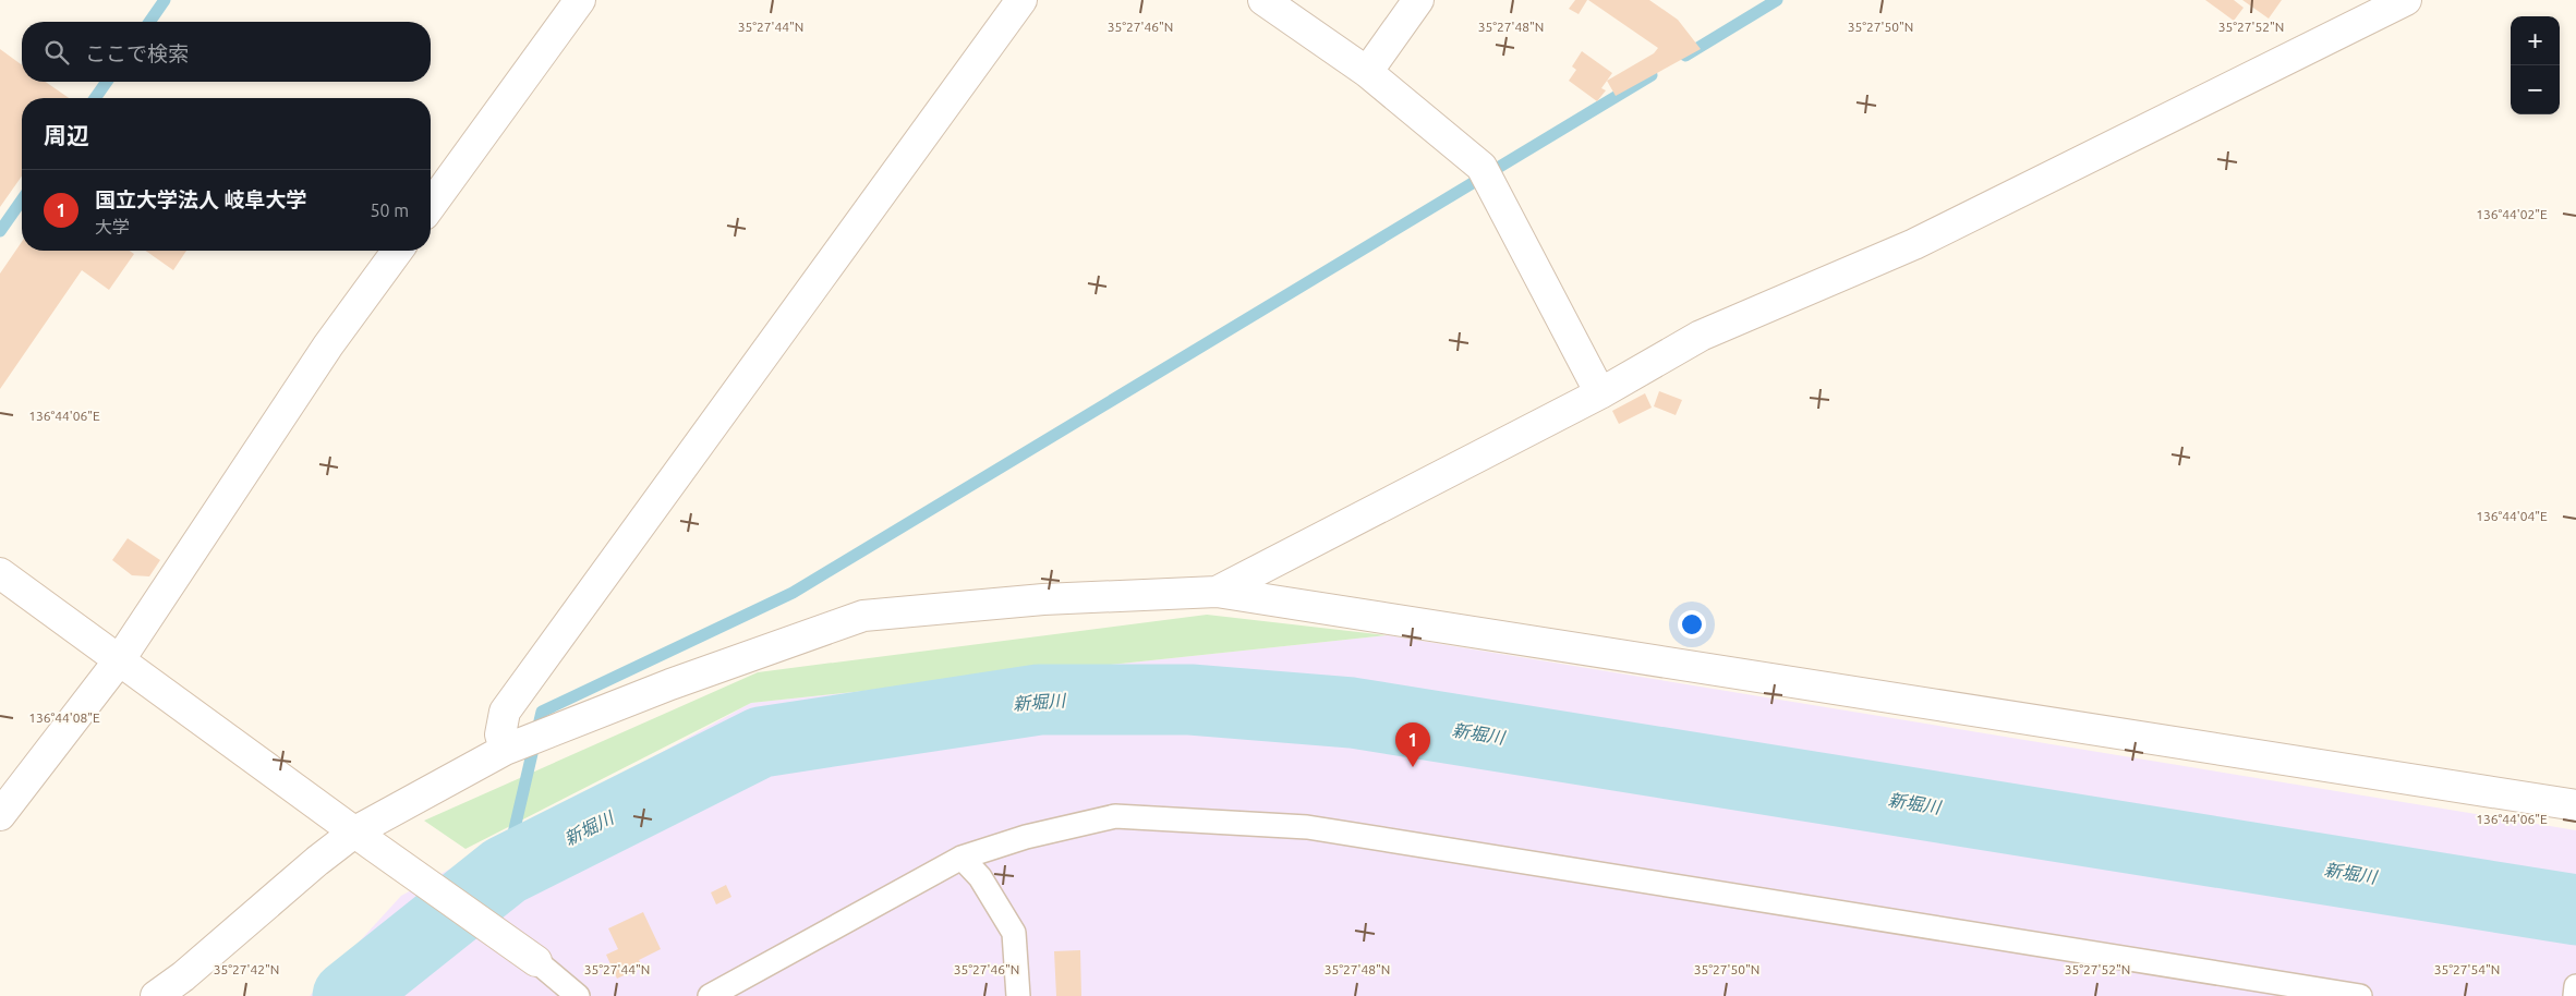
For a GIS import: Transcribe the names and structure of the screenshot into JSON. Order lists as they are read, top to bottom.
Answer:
{
  "water": ["新堀川"],
  "page": {
    "map_buttons": ["+", "−"],
    "search": "ここで検索",
    "heading": "周辺",
    "list": [
      {
        "mark": "1",
        "name": "国立大学法人 岐阜大学",
        "note": "大学",
        "value": "50 m"
      }
    ],
    "pins": "1"
  },
  "coordinates": [
    "35°27'44\"N",
    "35°27'46\"N",
    "35°27'48\"N",
    "35°27'50\"N",
    "35°27'52\"N",
    "136°44'02\"E",
    "136°44'06\"E",
    "136°44'04\"E",
    "136°44'08\"E",
    "35°27'42\"N",
    "35°27'54\"N"
  ]
}
